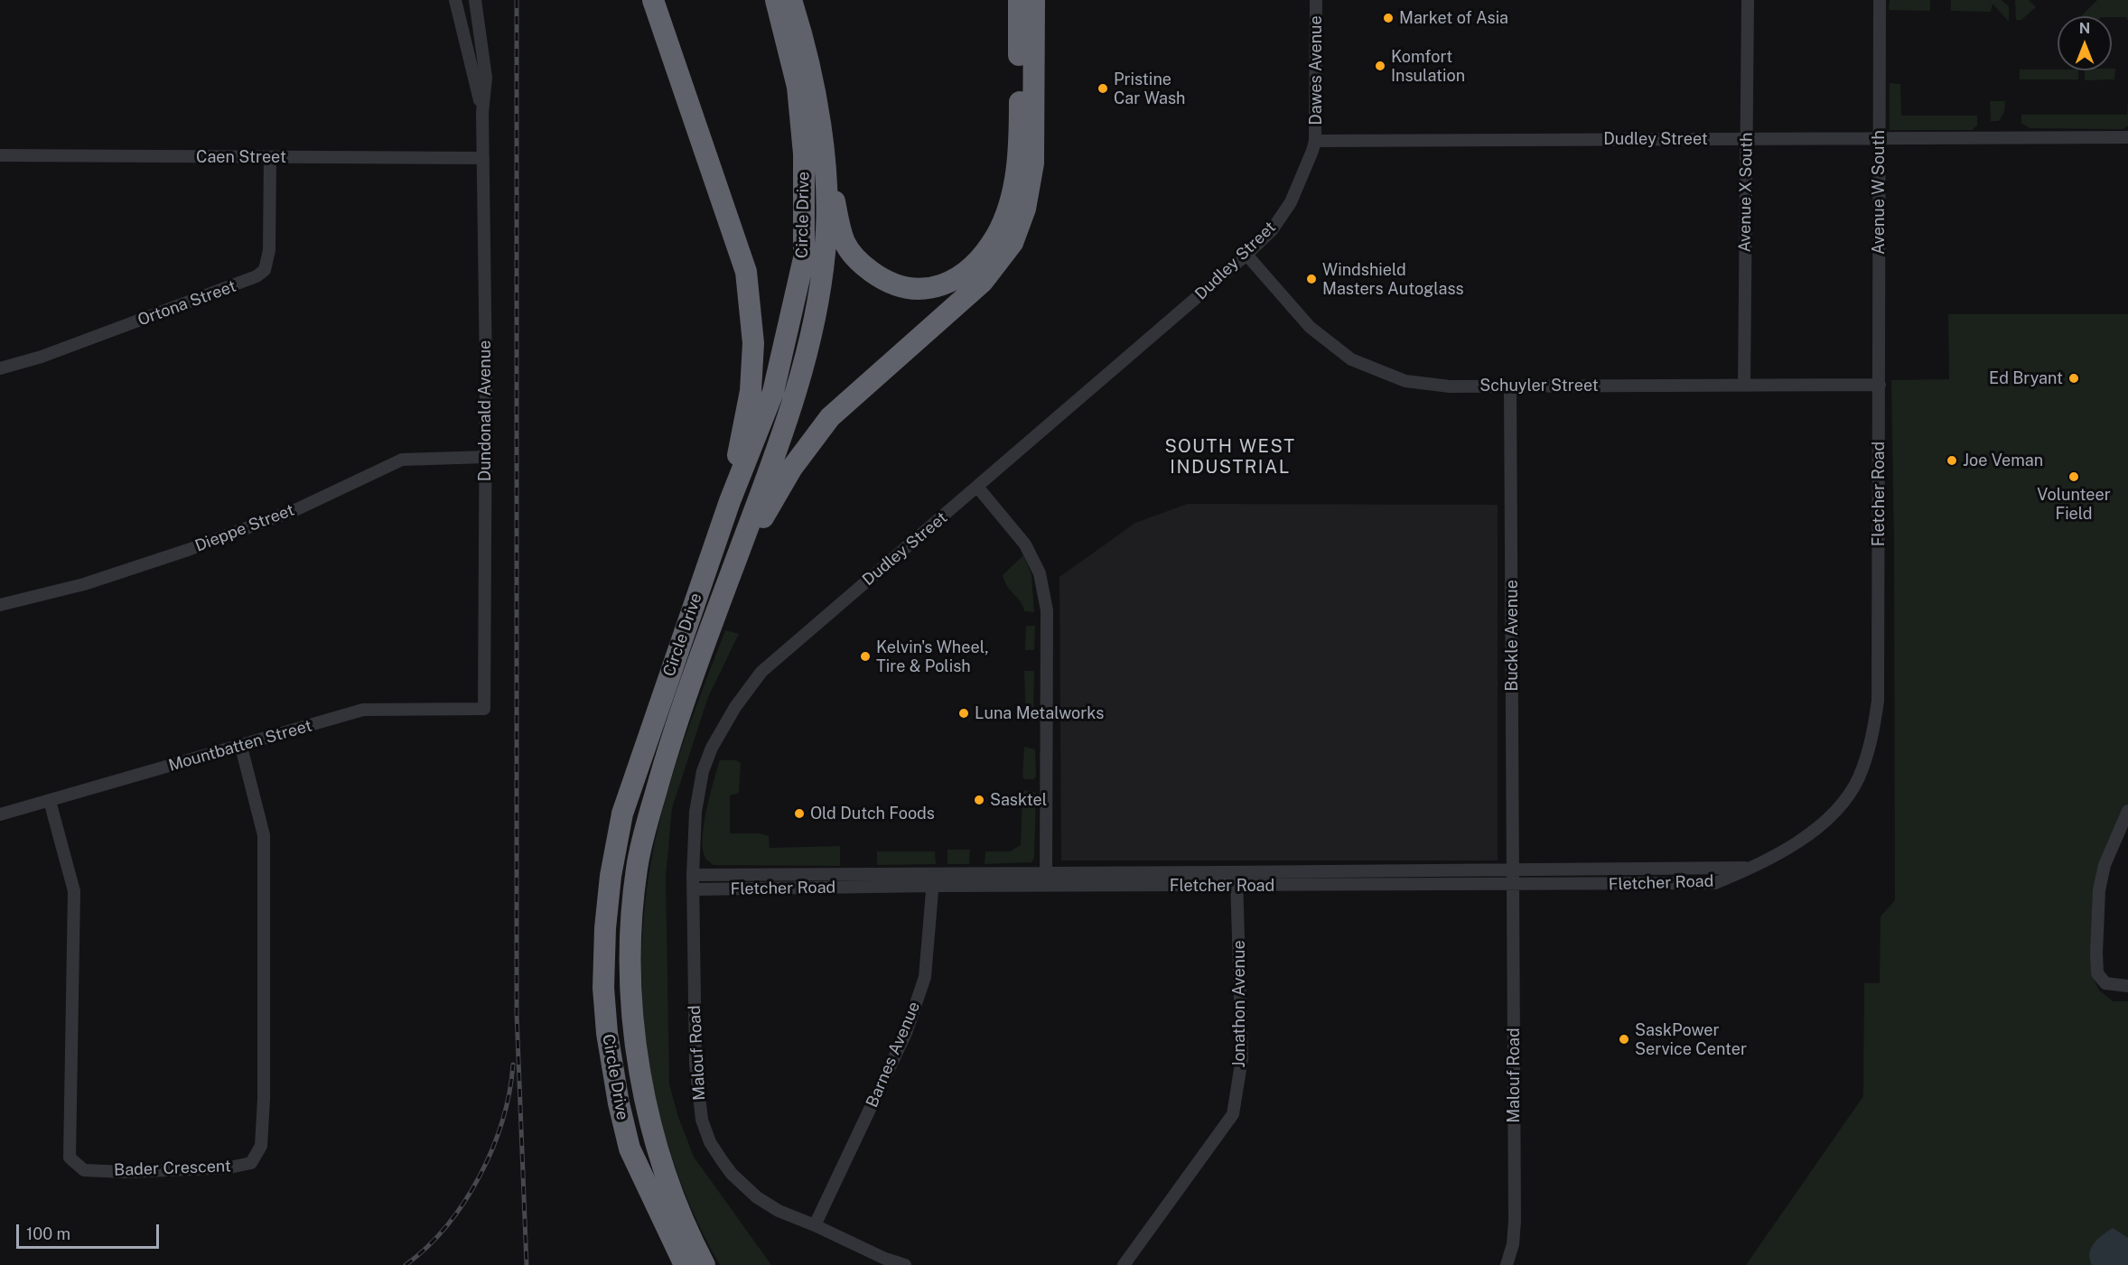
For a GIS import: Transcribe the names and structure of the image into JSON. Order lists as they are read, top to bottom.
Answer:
{
  "streets": {
    "highway": ["Circle Drive"],
    "street": [
      "Dawes Avenue",
      "Dudley Street",
      "Caen Street",
      "Avenue X South",
      "Avenue W South",
      "Ortona Street",
      "Schuyler Street",
      "Dundonald Avenue",
      "Fletcher Road",
      "Dieppe Street",
      "Buckle Avenue",
      "Mountbatten Street",
      "Jonathon Avenue",
      "Malouf Road",
      "Barnes Avenue",
      "Bader Crescent"
    ]
  },
  "crossings": [
    ["Dawes Avenue", "Dudley Street"],
    ["Dudley Street", "Avenue X South"],
    ["Dudley Street", "Avenue W South"],
    ["Dudley Street", "Schuyler Street"],
    ["Dudley Street", "Fletcher Road"],
    ["Dudley Street", "Malouf Road"],
    ["Caen Street", "Ortona Street"],
    ["Caen Street", "Dundonald Avenue"],
    ["Avenue X South", "Schuyler Street"],
    ["Avenue W South", "Schuyler Street"],
    ["Avenue W South", "Fletcher Road"],
    ["Schuyler Street", "Fletcher Road"],
    ["Schuyler Street", "Buckle Avenue"],
    ["Dundonald Avenue", "Dieppe Street"],
    ["Dundonald Avenue", "Mountbatten Street"],
    ["Fletcher Road", "Buckle Avenue"],
    ["Fletcher Road", "Jonathon Avenue"],
    ["Fletcher Road", "Malouf Road"],
    ["Fletcher Road", "Barnes Avenue"],
    ["Buckle Avenue", "Malouf Road"],
    ["Mountbatten Street", "Bader Crescent"],
    ["Malouf Road", "Barnes Avenue"]
  ],
  "districts": ["SOUTH WEST INDUSTRIAL"],
  "places": [
    "Market of Asia",
    "Komfort Insulation",
    "Pristine Car Wash",
    "Windshield Masters Autoglass",
    "Ed Bryant",
    "Joe Veman",
    "Volunteer Field",
    "Kelvin's Wheel, Tire & Polish",
    "Luna Metalworks",
    "Sasktel",
    "Old Dutch Foods",
    "SaskPower Service Center"
  ],
  "scale_bar": "100 m",
  "north": "top"
}
